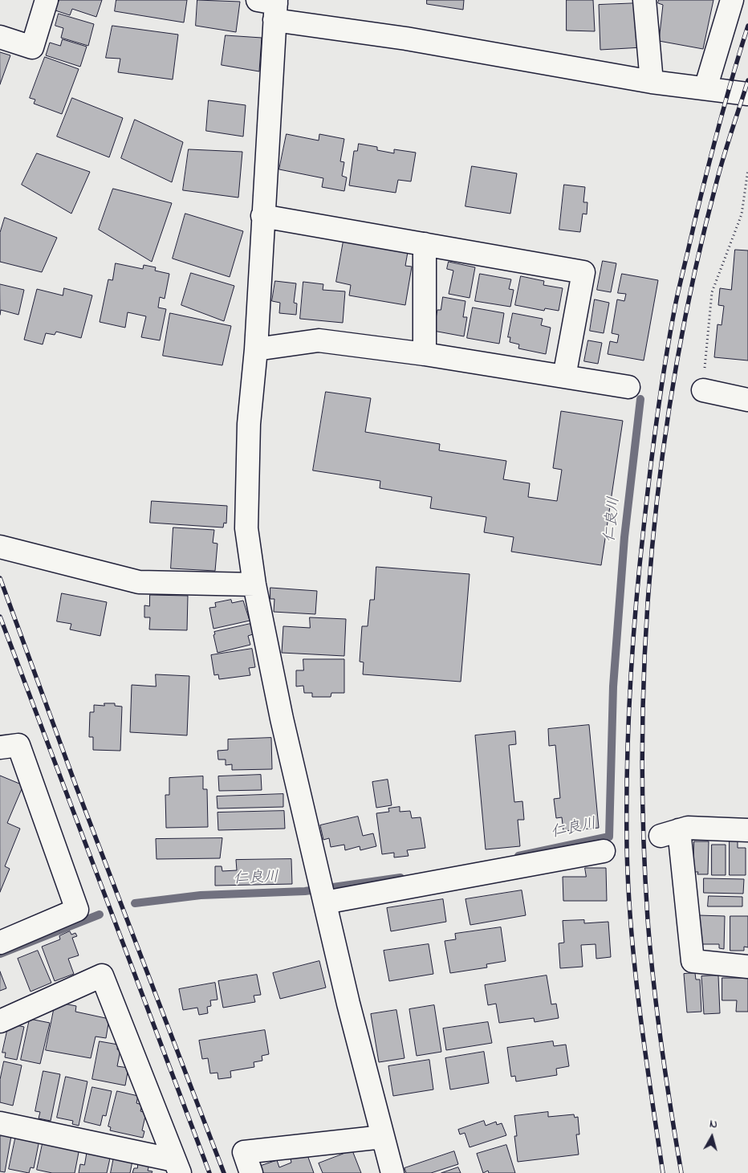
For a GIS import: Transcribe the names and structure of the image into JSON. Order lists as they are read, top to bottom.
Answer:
{
  "water": ["仁良川"],
  "north": "top"
}
